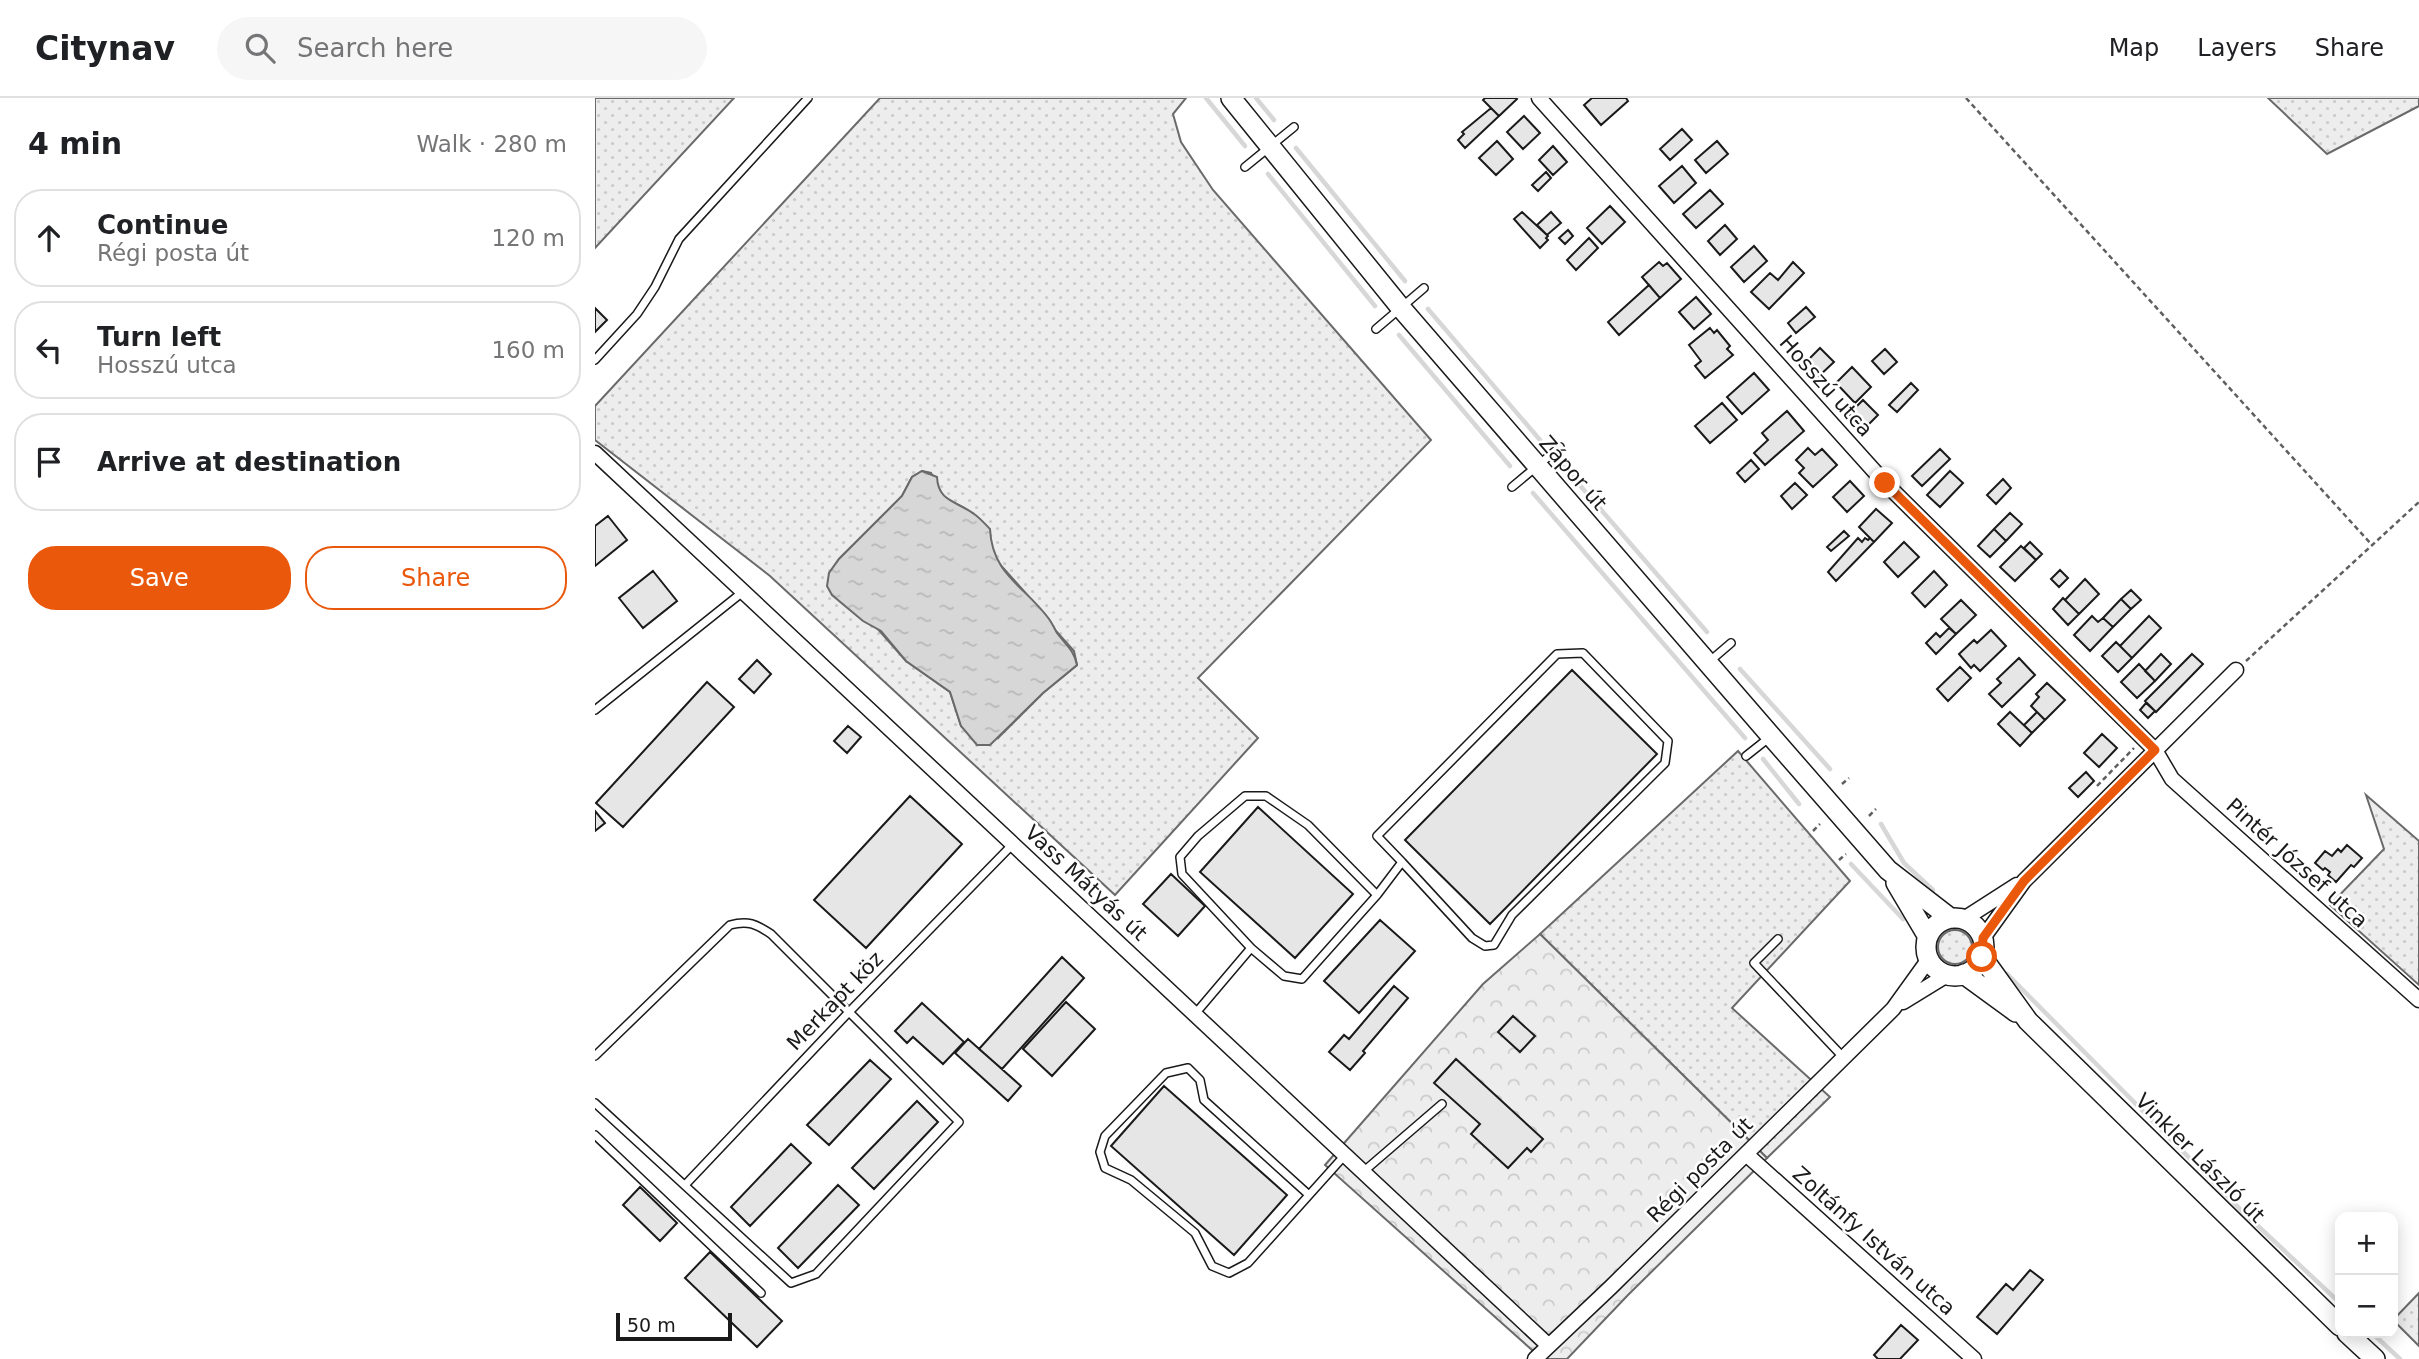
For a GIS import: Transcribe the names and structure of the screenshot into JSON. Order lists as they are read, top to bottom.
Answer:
{
  "streets": {
    "street": [
      "Hosszú utca",
      "Zápor út",
      "Pintér József utca",
      "Vass Mátyás út",
      "Vinkler László út",
      "Régi posta út",
      "Zoltánfy István utca"
    ],
    "lane": ["Merkapt köz"]
  },
  "crossings": [
    ["Hosszú utca", "Pintér József utca"],
    ["Zápor út", "Vinkler László út"],
    ["Zápor út", "Régi posta út"],
    ["Vass Mátyás út", "Merkapt köz"],
    ["Vass Mátyás út", "Régi posta út"],
    ["Vinkler László út", "Régi posta út"],
    ["Régi posta út", "Zoltánfy István utca"]
  ],
  "scale_bar": "50 m",
  "page": {
    "header": "Citynav",
    "search": "Search here",
    "nav": ["Map", "Layers", "Share"],
    "heading": ["4 min", "Walk · 280 m"],
    "list": [
      ["Continue", "Régi posta út", "120 m"],
      ["Turn left", "Hosszú utca", "160 m"],
      "Arrive at destination"
    ],
    "buttons": ["Save", "Share"],
    "map_buttons": ["+", "−"],
    "scale": "50 m"
  }
}
